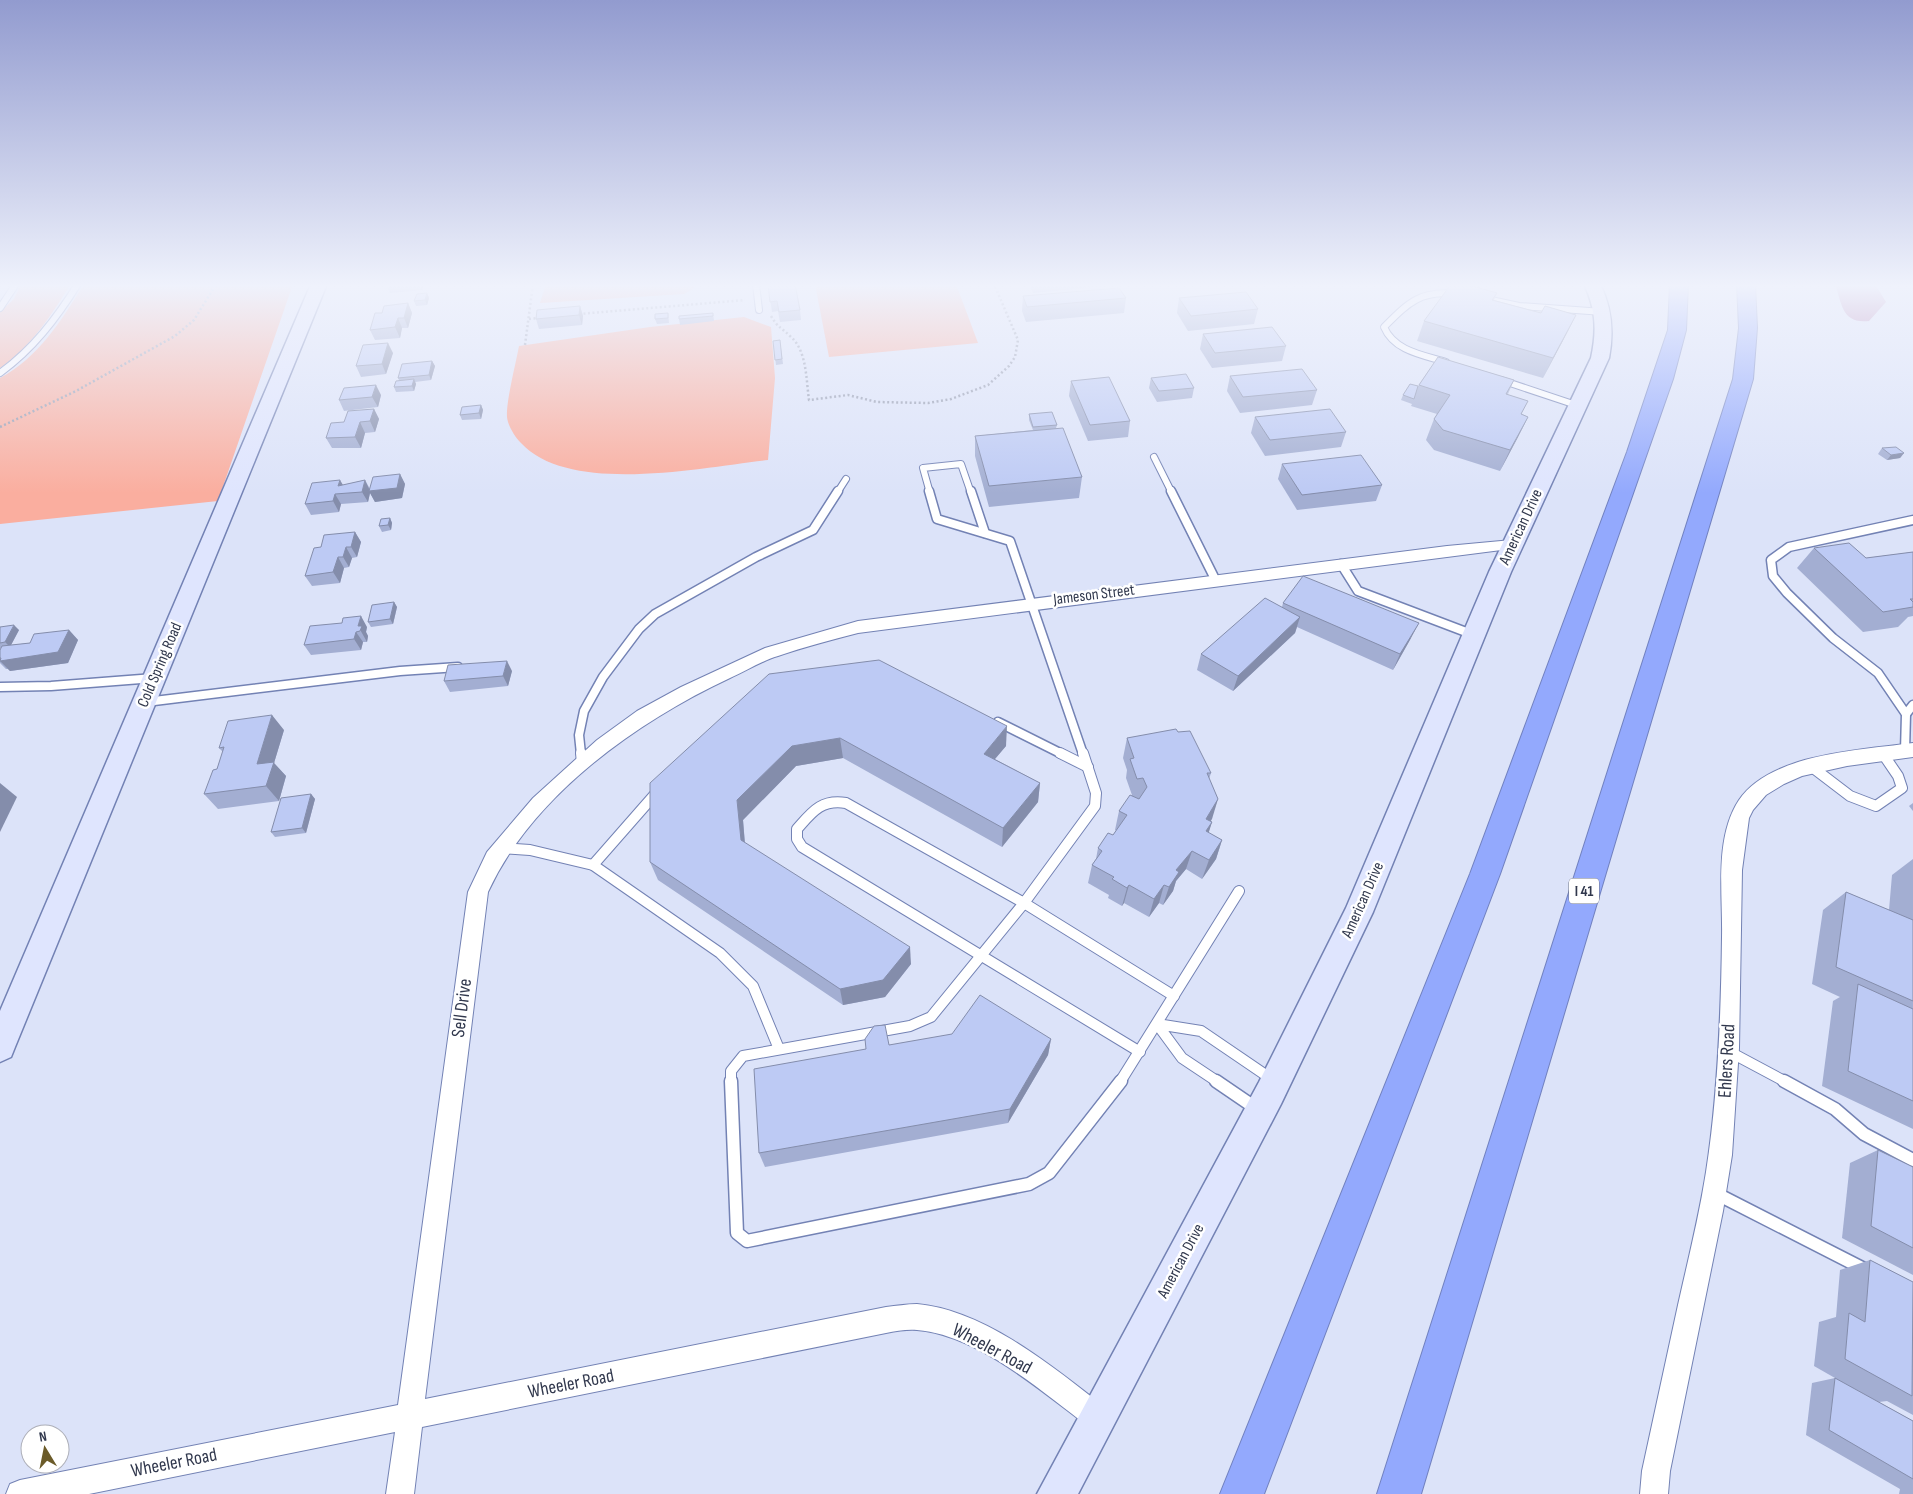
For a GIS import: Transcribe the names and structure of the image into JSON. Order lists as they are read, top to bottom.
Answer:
{
  "streets": {
    "highway": ["I 41"],
    "street": [
      "American Drive",
      "Jameson Street",
      "Cold Spring Road",
      "Sell Drive",
      "Ehlers Road",
      "Wheeler Road"
    ]
  },
  "crossings": [
    ["American Drive", "Jameson Street"],
    ["American Drive", "Wheeler Road"],
    ["Jameson Street", "Sell Drive"],
    ["Sell Drive", "Wheeler Road"]
  ],
  "north": "top"
}
